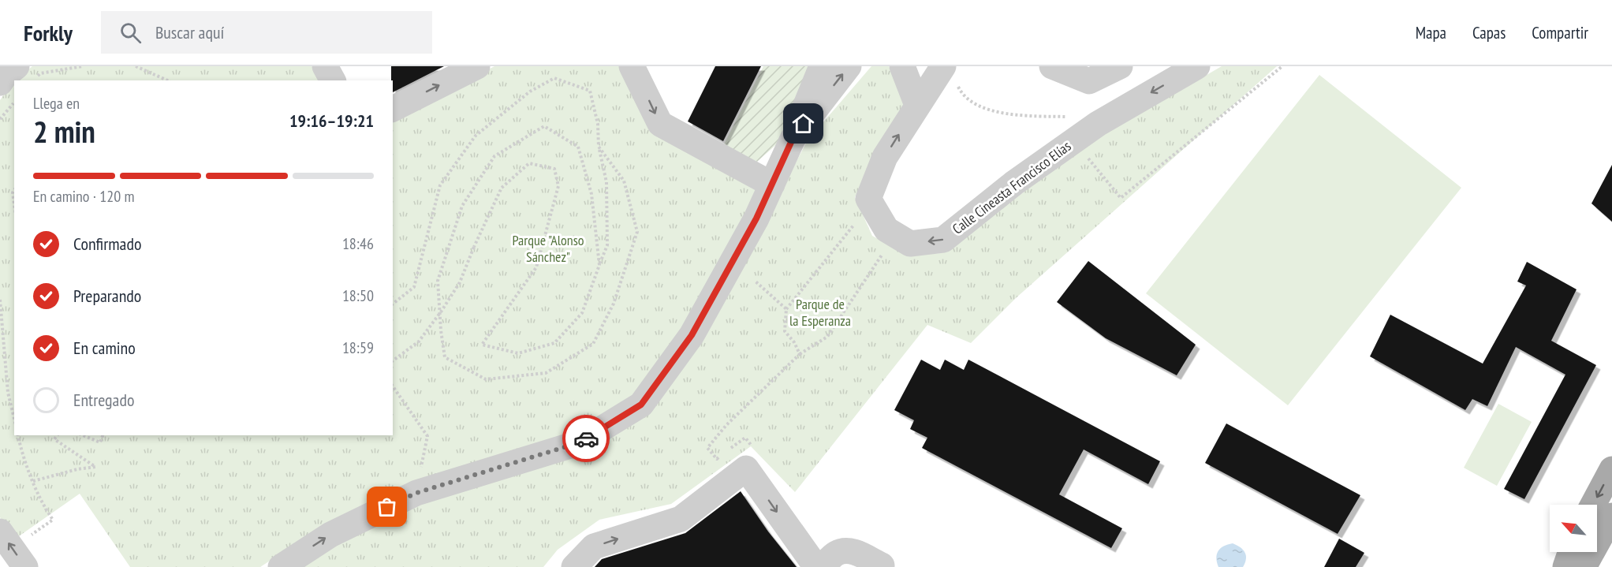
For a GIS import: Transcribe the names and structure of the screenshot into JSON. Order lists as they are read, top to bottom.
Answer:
{
  "streets": {
    "street": ["Calle Cineasta Francisco Elías"]
  },
  "parks": ["Parque \"Alonso Sánchez\"", "Parque de la Esperanza"],
  "north": "top left",
  "page": {
    "header": "Forkly",
    "search": "Buscar aquí",
    "nav": ["Mapa", "Capas", "Compartir"],
    "heading": ["2 min", "Llega en", "19:16–19:21"],
    "bar": "En camino · 120 m",
    "list": [
      ["Confirmado", "18:46"],
      ["Preparando", "18:50"],
      ["En camino", "18:59"],
      "Entregado"
    ]
  }
}
